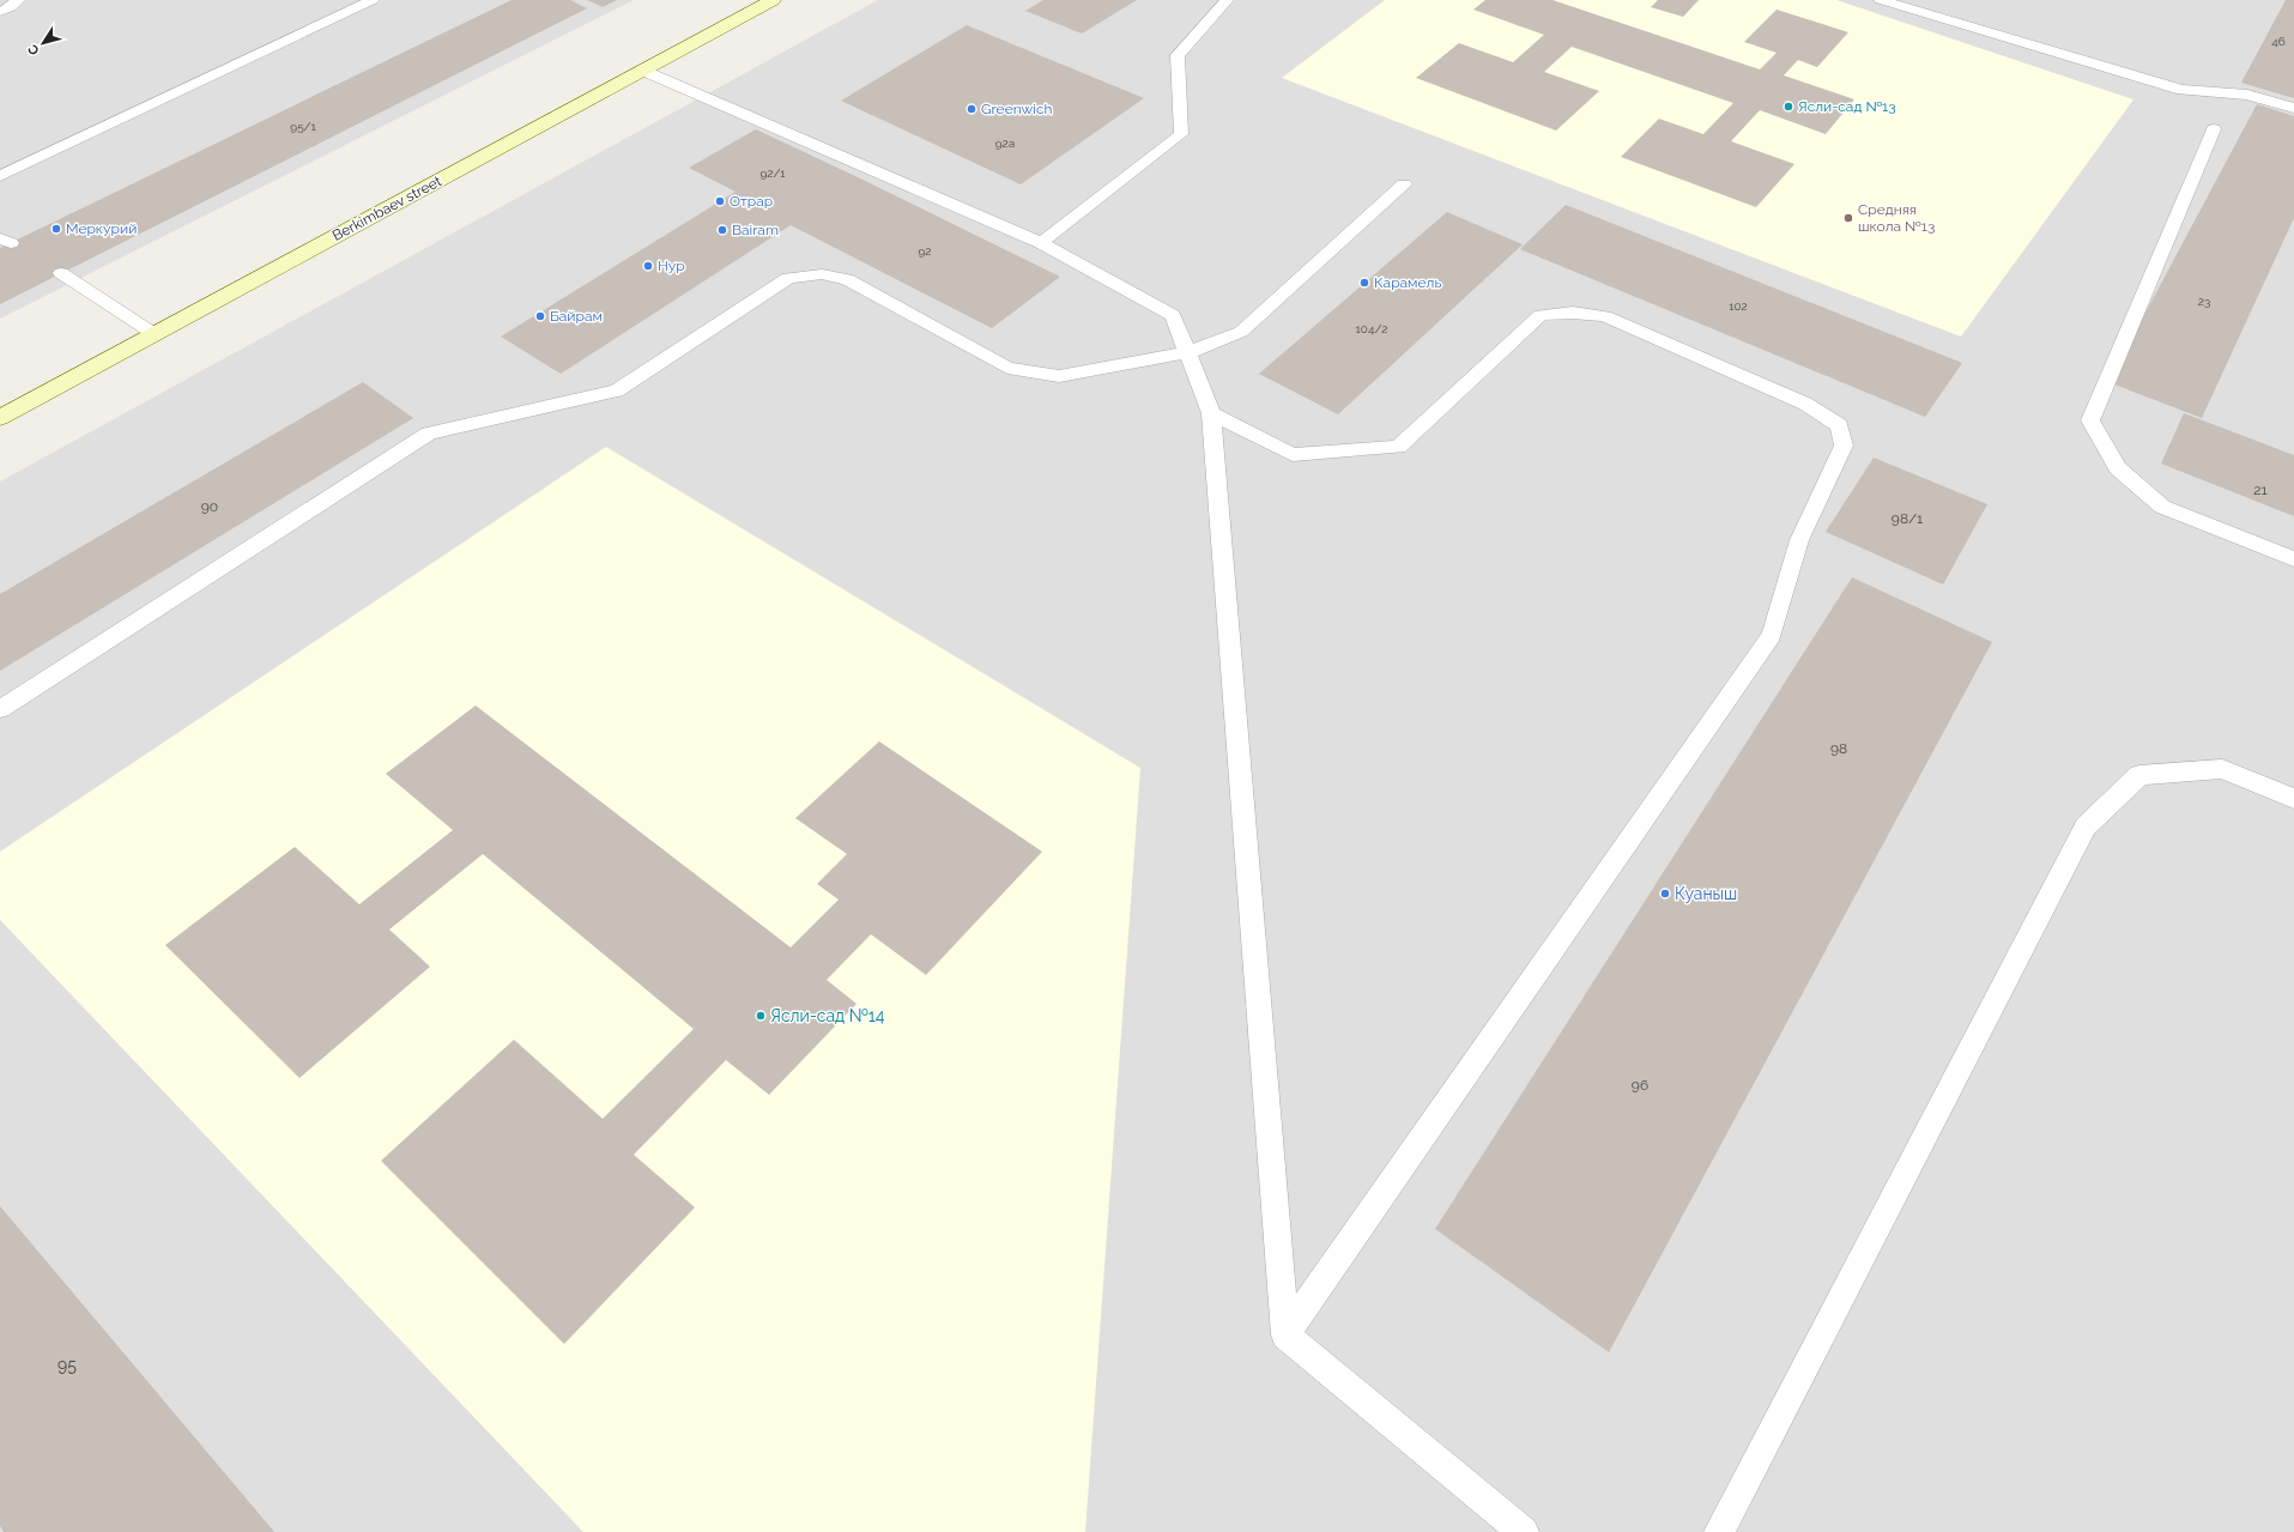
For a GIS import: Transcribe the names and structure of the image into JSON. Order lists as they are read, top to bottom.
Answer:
{
  "streets": {
    "street": ["Berkimbaev street"]
  },
  "places": [
    "Ясли-сад №13",
    "Greenwich",
    "Отрар",
    "Средняя школа №13",
    "Меркурий",
    "Bairam",
    "Нур",
    "Карамель",
    "Байрам",
    "Куаныш",
    "Ясли-сад №14"
  ],
  "house_numbers": [
    "46",
    "95/1",
    "92а",
    "92/1",
    "92",
    "23",
    "102",
    "104/2",
    "21",
    "90",
    "98/1",
    "98",
    "96",
    "95"
  ],
  "north": "bottom left"
}
